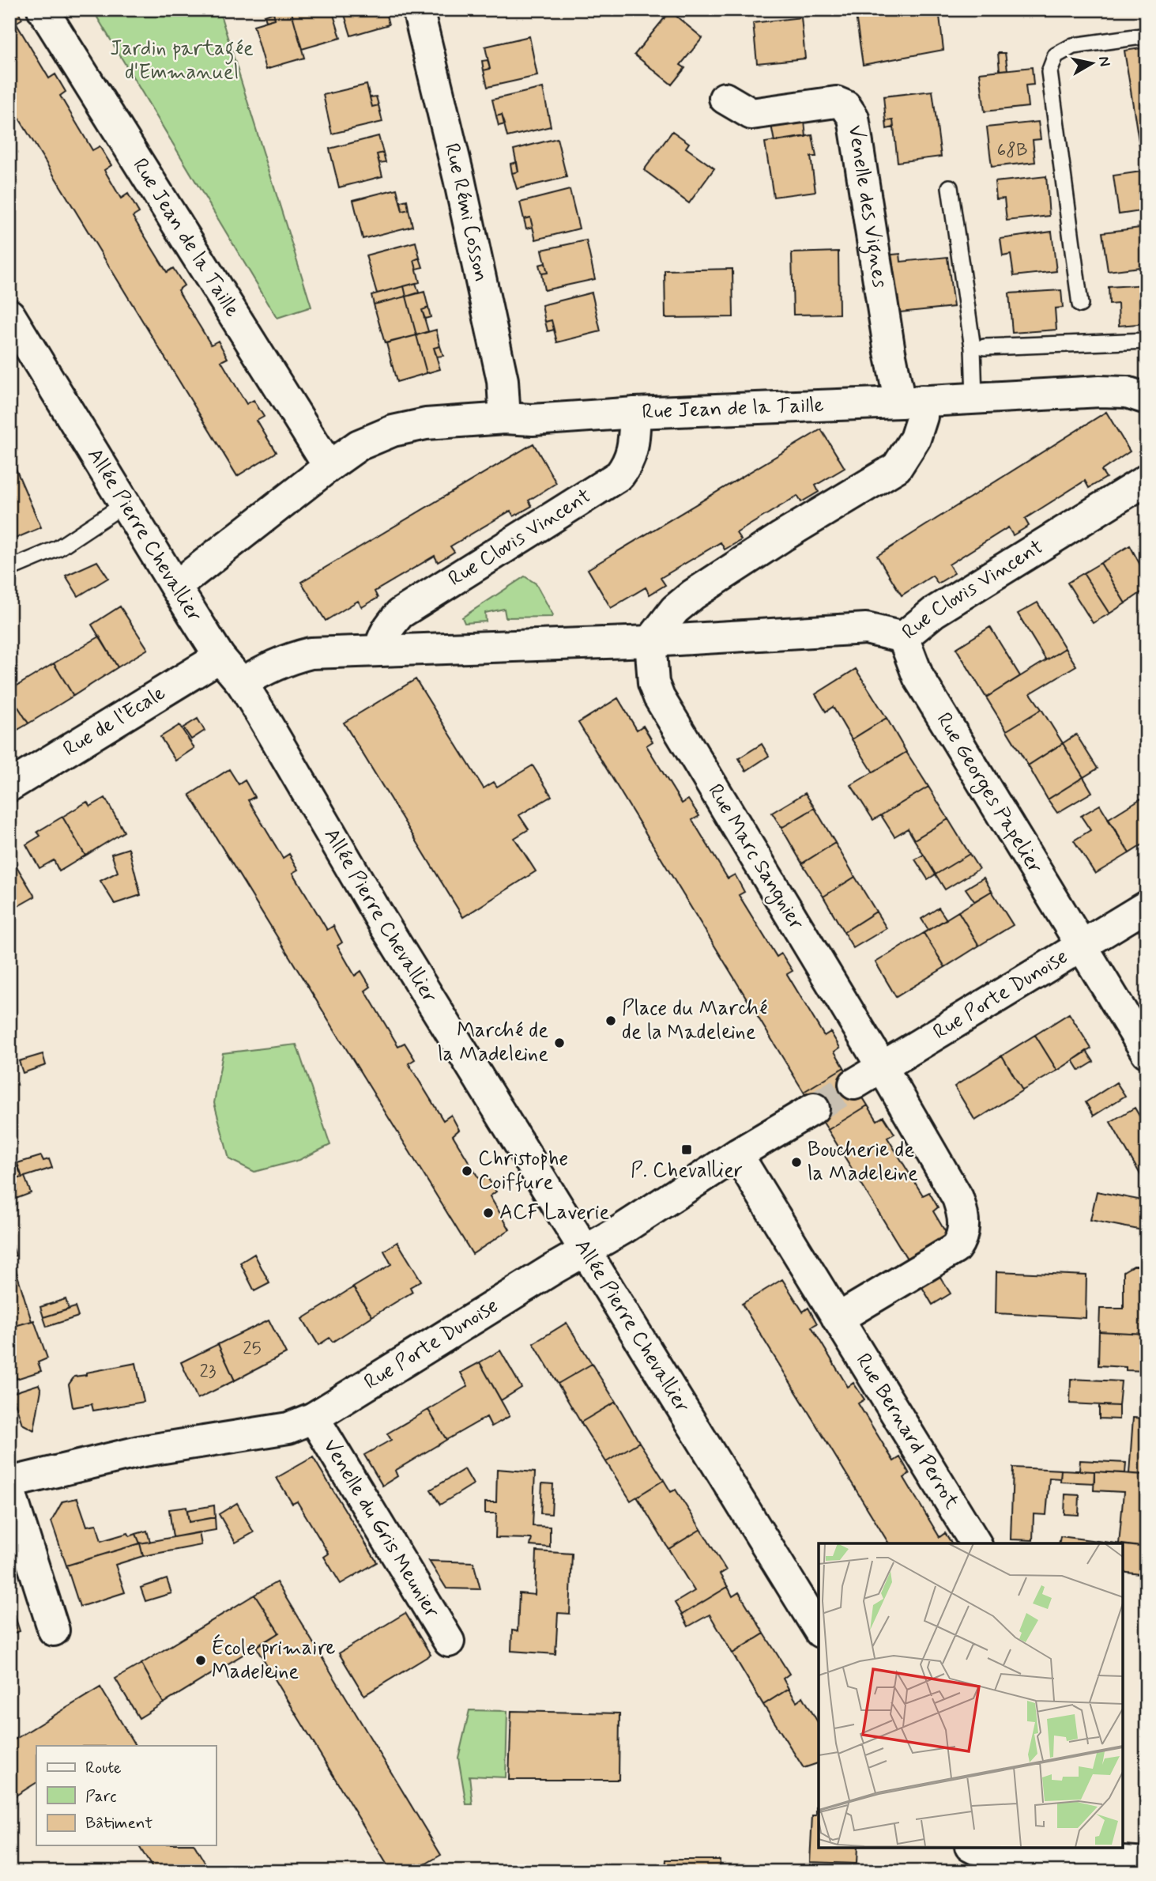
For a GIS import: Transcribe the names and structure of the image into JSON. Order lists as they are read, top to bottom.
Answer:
{
  "streets": {
    "street": [
      "Venelle des Vignes",
      "Rue Rémi Cosson",
      "Rue Jean de la Taille",
      "Allée Pierre Chevallier",
      "Rue Clovis Vincent",
      "Rue de l'Ecale",
      "Rue Georges Papelier",
      "Rue Marc Sangnier",
      "Rue Porte Dunoise",
      "Rue Bernard Perrot",
      "Venelle du Gris Meunier"
    ]
  },
  "crossings": [
    ["Venelle des Vignes", "Rue Jean de la Taille"],
    ["Rue Rémi Cosson", "Rue Jean de la Taille"],
    ["Rue Jean de la Taille", "Allée Pierre Chevallier"],
    ["Rue Jean de la Taille", "Rue Clovis Vincent"],
    ["Allée Pierre Chevallier", "Rue Clovis Vincent"],
    ["Allée Pierre Chevallier", "Rue de l'Ecale"],
    ["Allée Pierre Chevallier", "Rue Porte Dunoise"],
    ["Rue Clovis Vincent", "Rue Georges Papelier"],
    ["Rue Clovis Vincent", "Rue Marc Sangnier"],
    ["Rue Georges Papelier", "Rue Porte Dunoise"],
    ["Rue Marc Sangnier", "Rue Porte Dunoise"],
    ["Rue Porte Dunoise", "Rue Bernard Perrot"],
    ["Rue Porte Dunoise", "Venelle du Gris Meunier"]
  ],
  "parks": ["Jardin partagée d'Emmanuel"],
  "places": {
    "other": [
      "Place du Marché de la Madeleine",
      "Marché de la Madeleine",
      "Boucherie de la Madeleine",
      "Christophe Coiffure",
      "ACF Laverie",
      "École primaire Madeleine"
    ],
    "transit": ["P. Chevallier"]
  },
  "house_numbers": ["68B", "25", "23"],
  "legend": ["Route", "Parc", "Bâtiment"],
  "north": "right"
}
